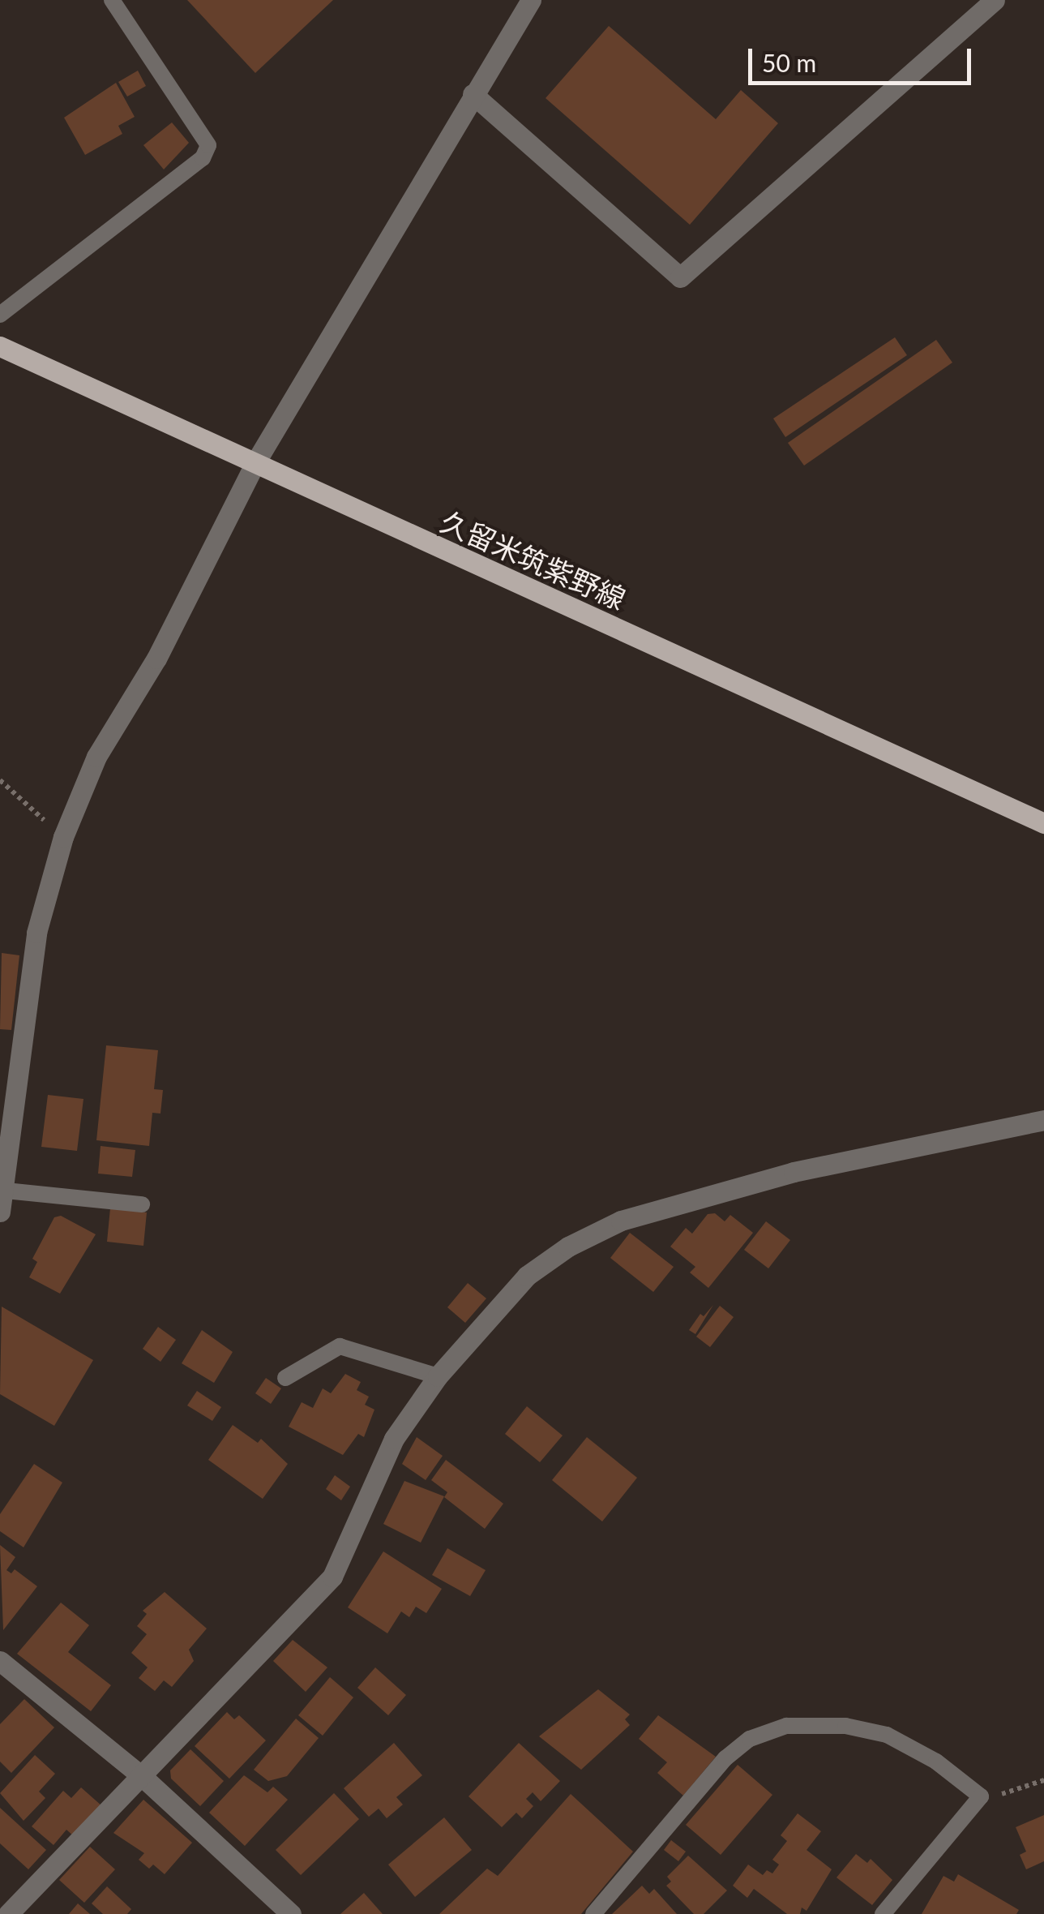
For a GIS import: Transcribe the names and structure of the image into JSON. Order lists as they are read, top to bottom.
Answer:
{
  "streets": {
    "main road": ["久留米筑紫野線"]
  },
  "scale_bar": "50 m"
}
